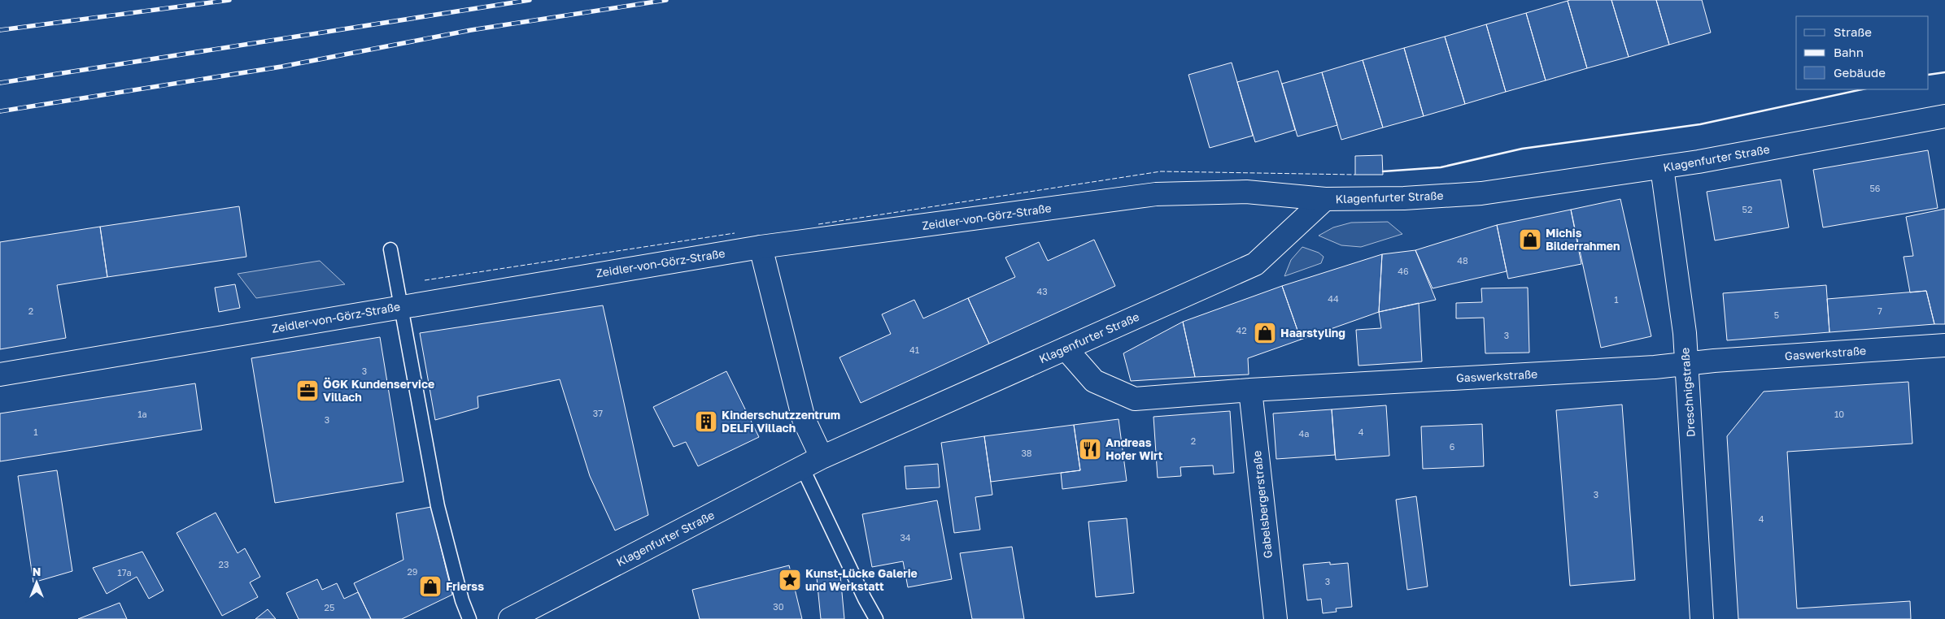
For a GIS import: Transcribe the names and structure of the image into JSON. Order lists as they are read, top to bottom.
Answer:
{
  "streets": {
    "street": [
      "Klagenfurter Straße",
      "Zeidler-von-Görz-Straße",
      "Gaswerkstraße",
      "Dreschnigstraße",
      "Gabelsbergerstraße"
    ]
  },
  "crossings": [
    ["Klagenfurter Straße", "Zeidler-von-Görz-Straße"],
    ["Klagenfurter Straße", "Gaswerkstraße"],
    ["Klagenfurter Straße", "Dreschnigstraße"],
    ["Gaswerkstraße", "Dreschnigstraße"],
    ["Gaswerkstraße", "Gabelsbergerstraße"]
  ],
  "places": {
    "shop": ["Michis Bilderrahmen", "Haarstyling", "Frierss"],
    "office": ["ÖGK Kundenservice Villach"],
    "building": ["Kinderschutzzentrum DELFI Villach"],
    "restaurant": ["Andreas Hofer Wirt"],
    "place": ["Kunst-Lücke Galerie und Werkstatt"]
  },
  "house_numbers": [
    "56",
    "52",
    "48",
    "46",
    "43",
    "44",
    "1",
    "2",
    "7",
    "5",
    "42",
    "3",
    "41",
    "3",
    "37",
    "1a",
    "10",
    "3",
    "1",
    "4",
    "4a",
    "2",
    "6",
    "38",
    "3",
    "4",
    "34",
    "23",
    "29",
    "17a",
    "3",
    "30",
    "25"
  ],
  "legend": ["Straße", "Bahn", "Gebäude"],
  "north": "top"
}
